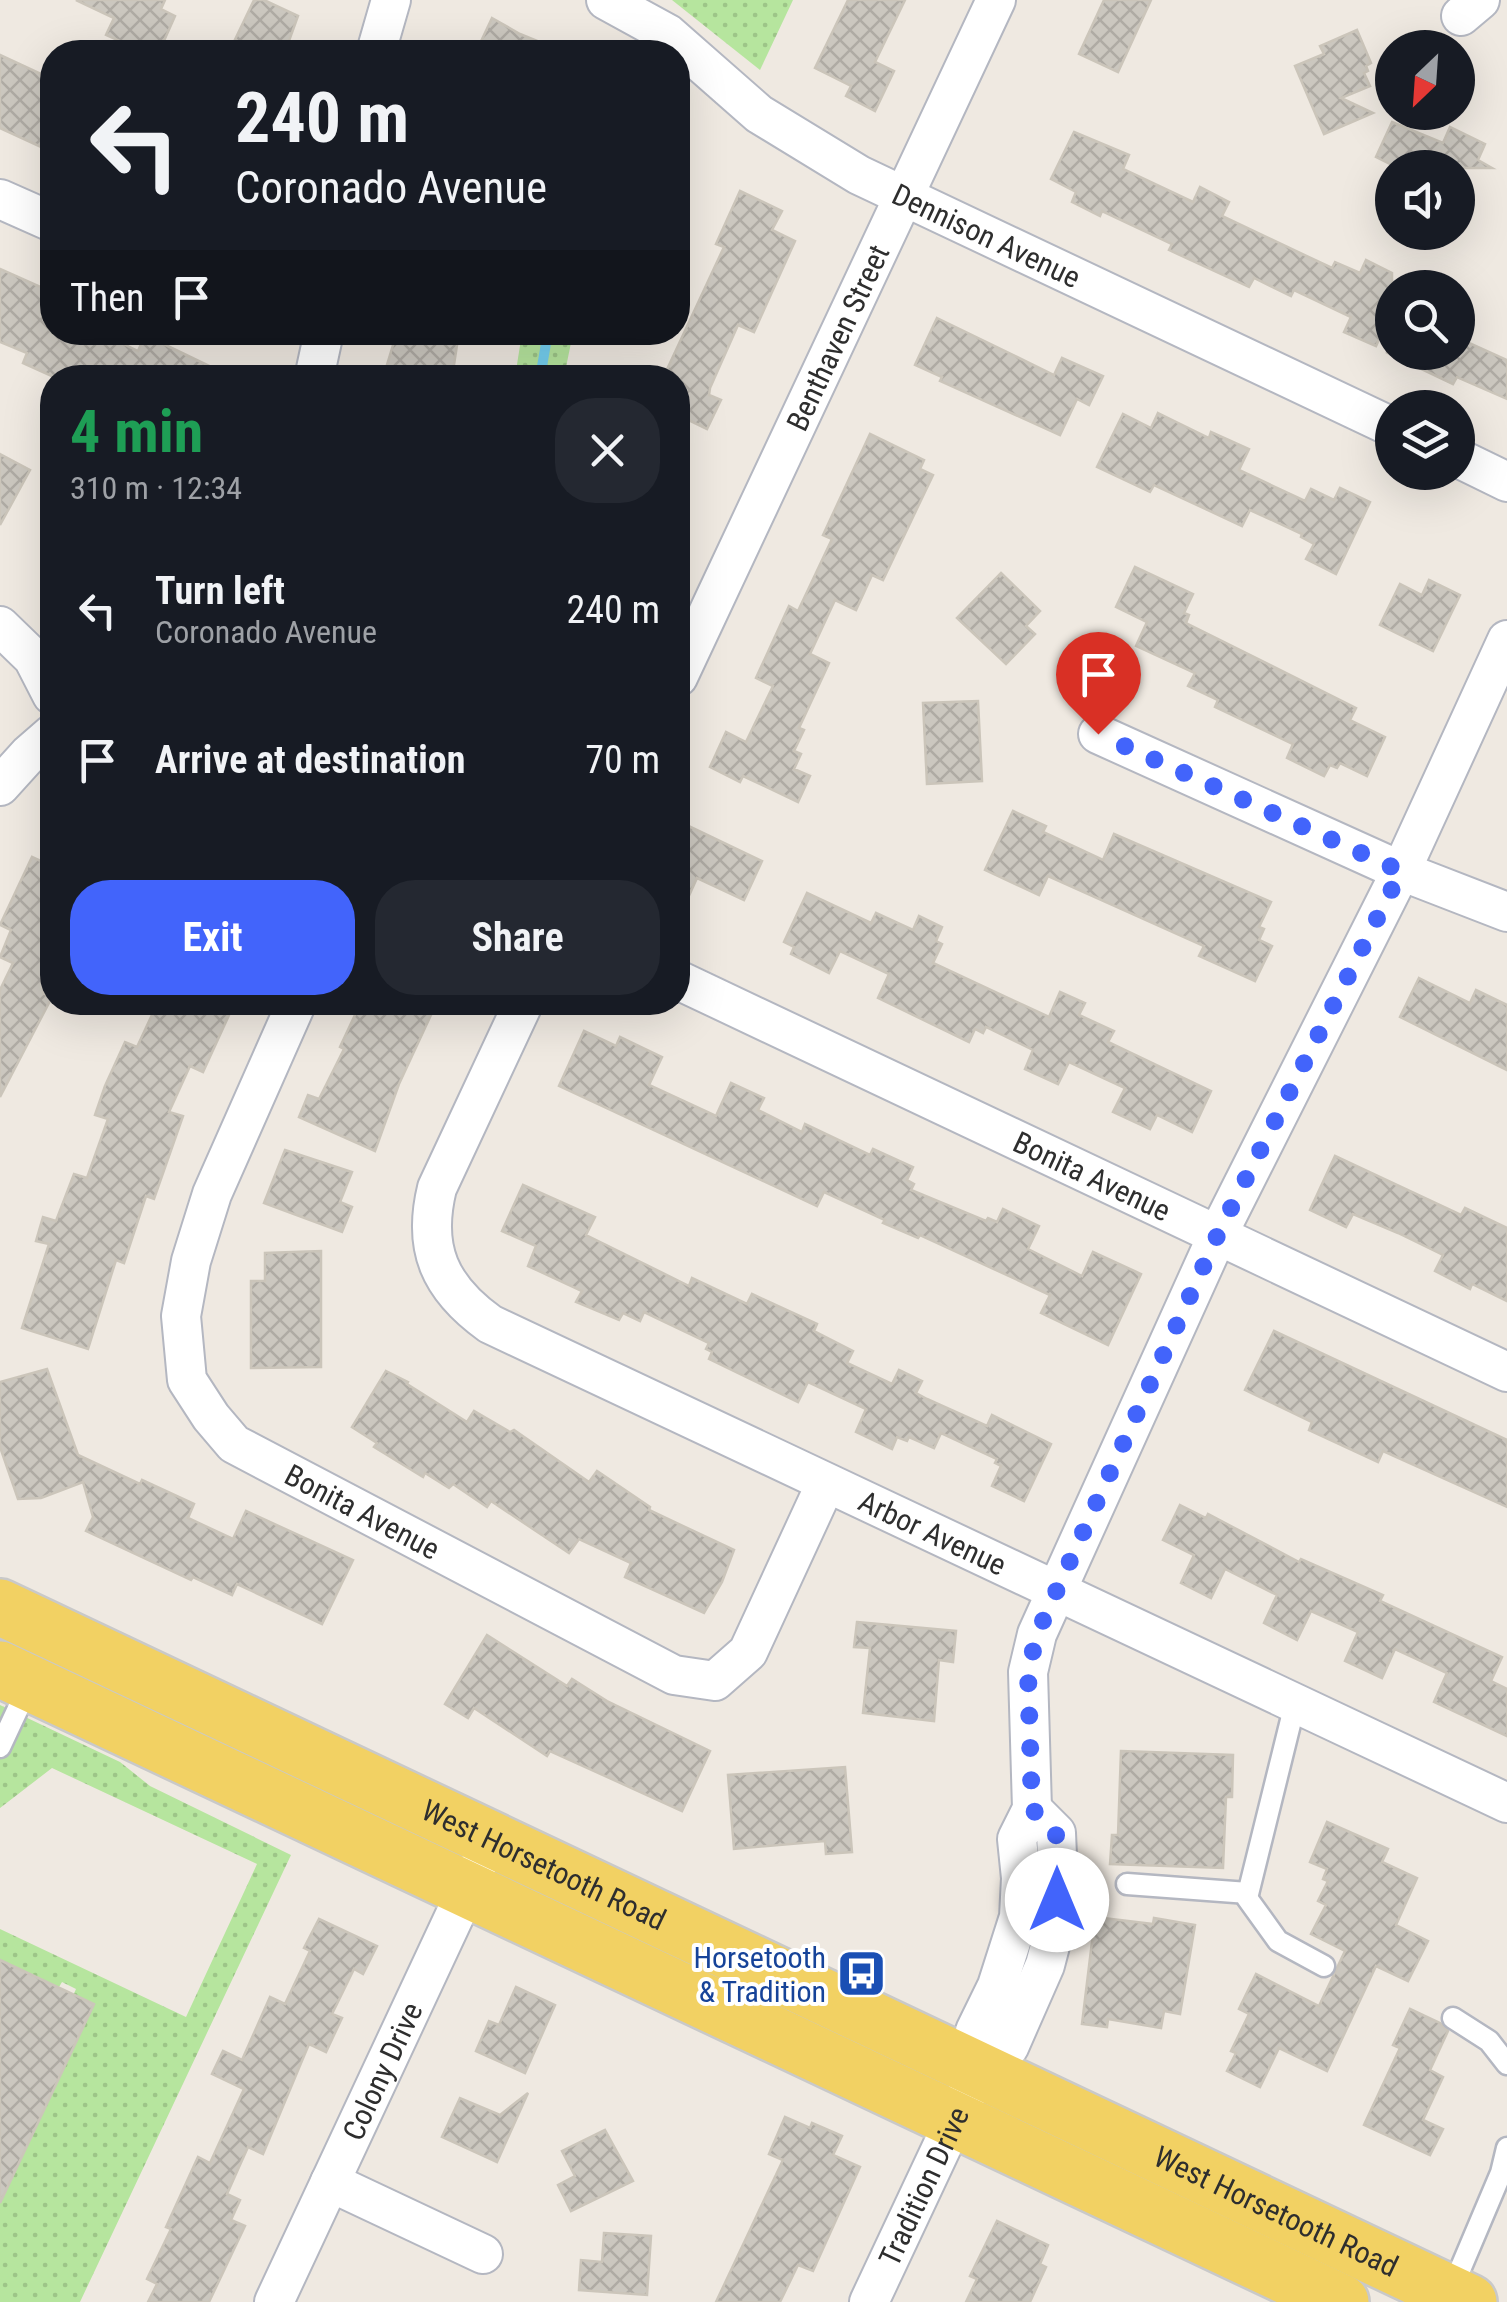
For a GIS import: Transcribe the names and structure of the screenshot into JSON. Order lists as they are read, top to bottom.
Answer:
{
  "streets": {
    "main road": ["West Horsetooth Road"],
    "street": [
      "Dennison Avenue",
      "Benthaven Street",
      "Bonita Avenue",
      "Arbor Avenue",
      "Colony Drive",
      "Tradition Drive"
    ]
  },
  "crossings": [
    ["Dennison Avenue", "Benthaven Street"],
    ["Bonita Avenue", "Arbor Avenue"],
    ["Bonita Avenue", "Tradition Drive"],
    ["Arbor Avenue", "Tradition Drive"],
    ["West Horsetooth Road", "Colony Drive"],
    ["West Horsetooth Road", "Tradition Drive"]
  ],
  "places": {
    "bus stop": ["Horsetooth & Tradition"]
  },
  "north": "bottom left",
  "page": {
    "turn": ["240 m", "Coronado Avenue"],
    "then": "Then",
    "heading": ["4 min", "310 m · 12:34"],
    "list": [
      {
        "name": "Turn left",
        "note": "Coronado Avenue",
        "value": "240 m"
      },
      {
        "name": "Arrive at destination",
        "value": "70 m"
      }
    ],
    "buttons": ["Exit", "Share"]
  }
}
